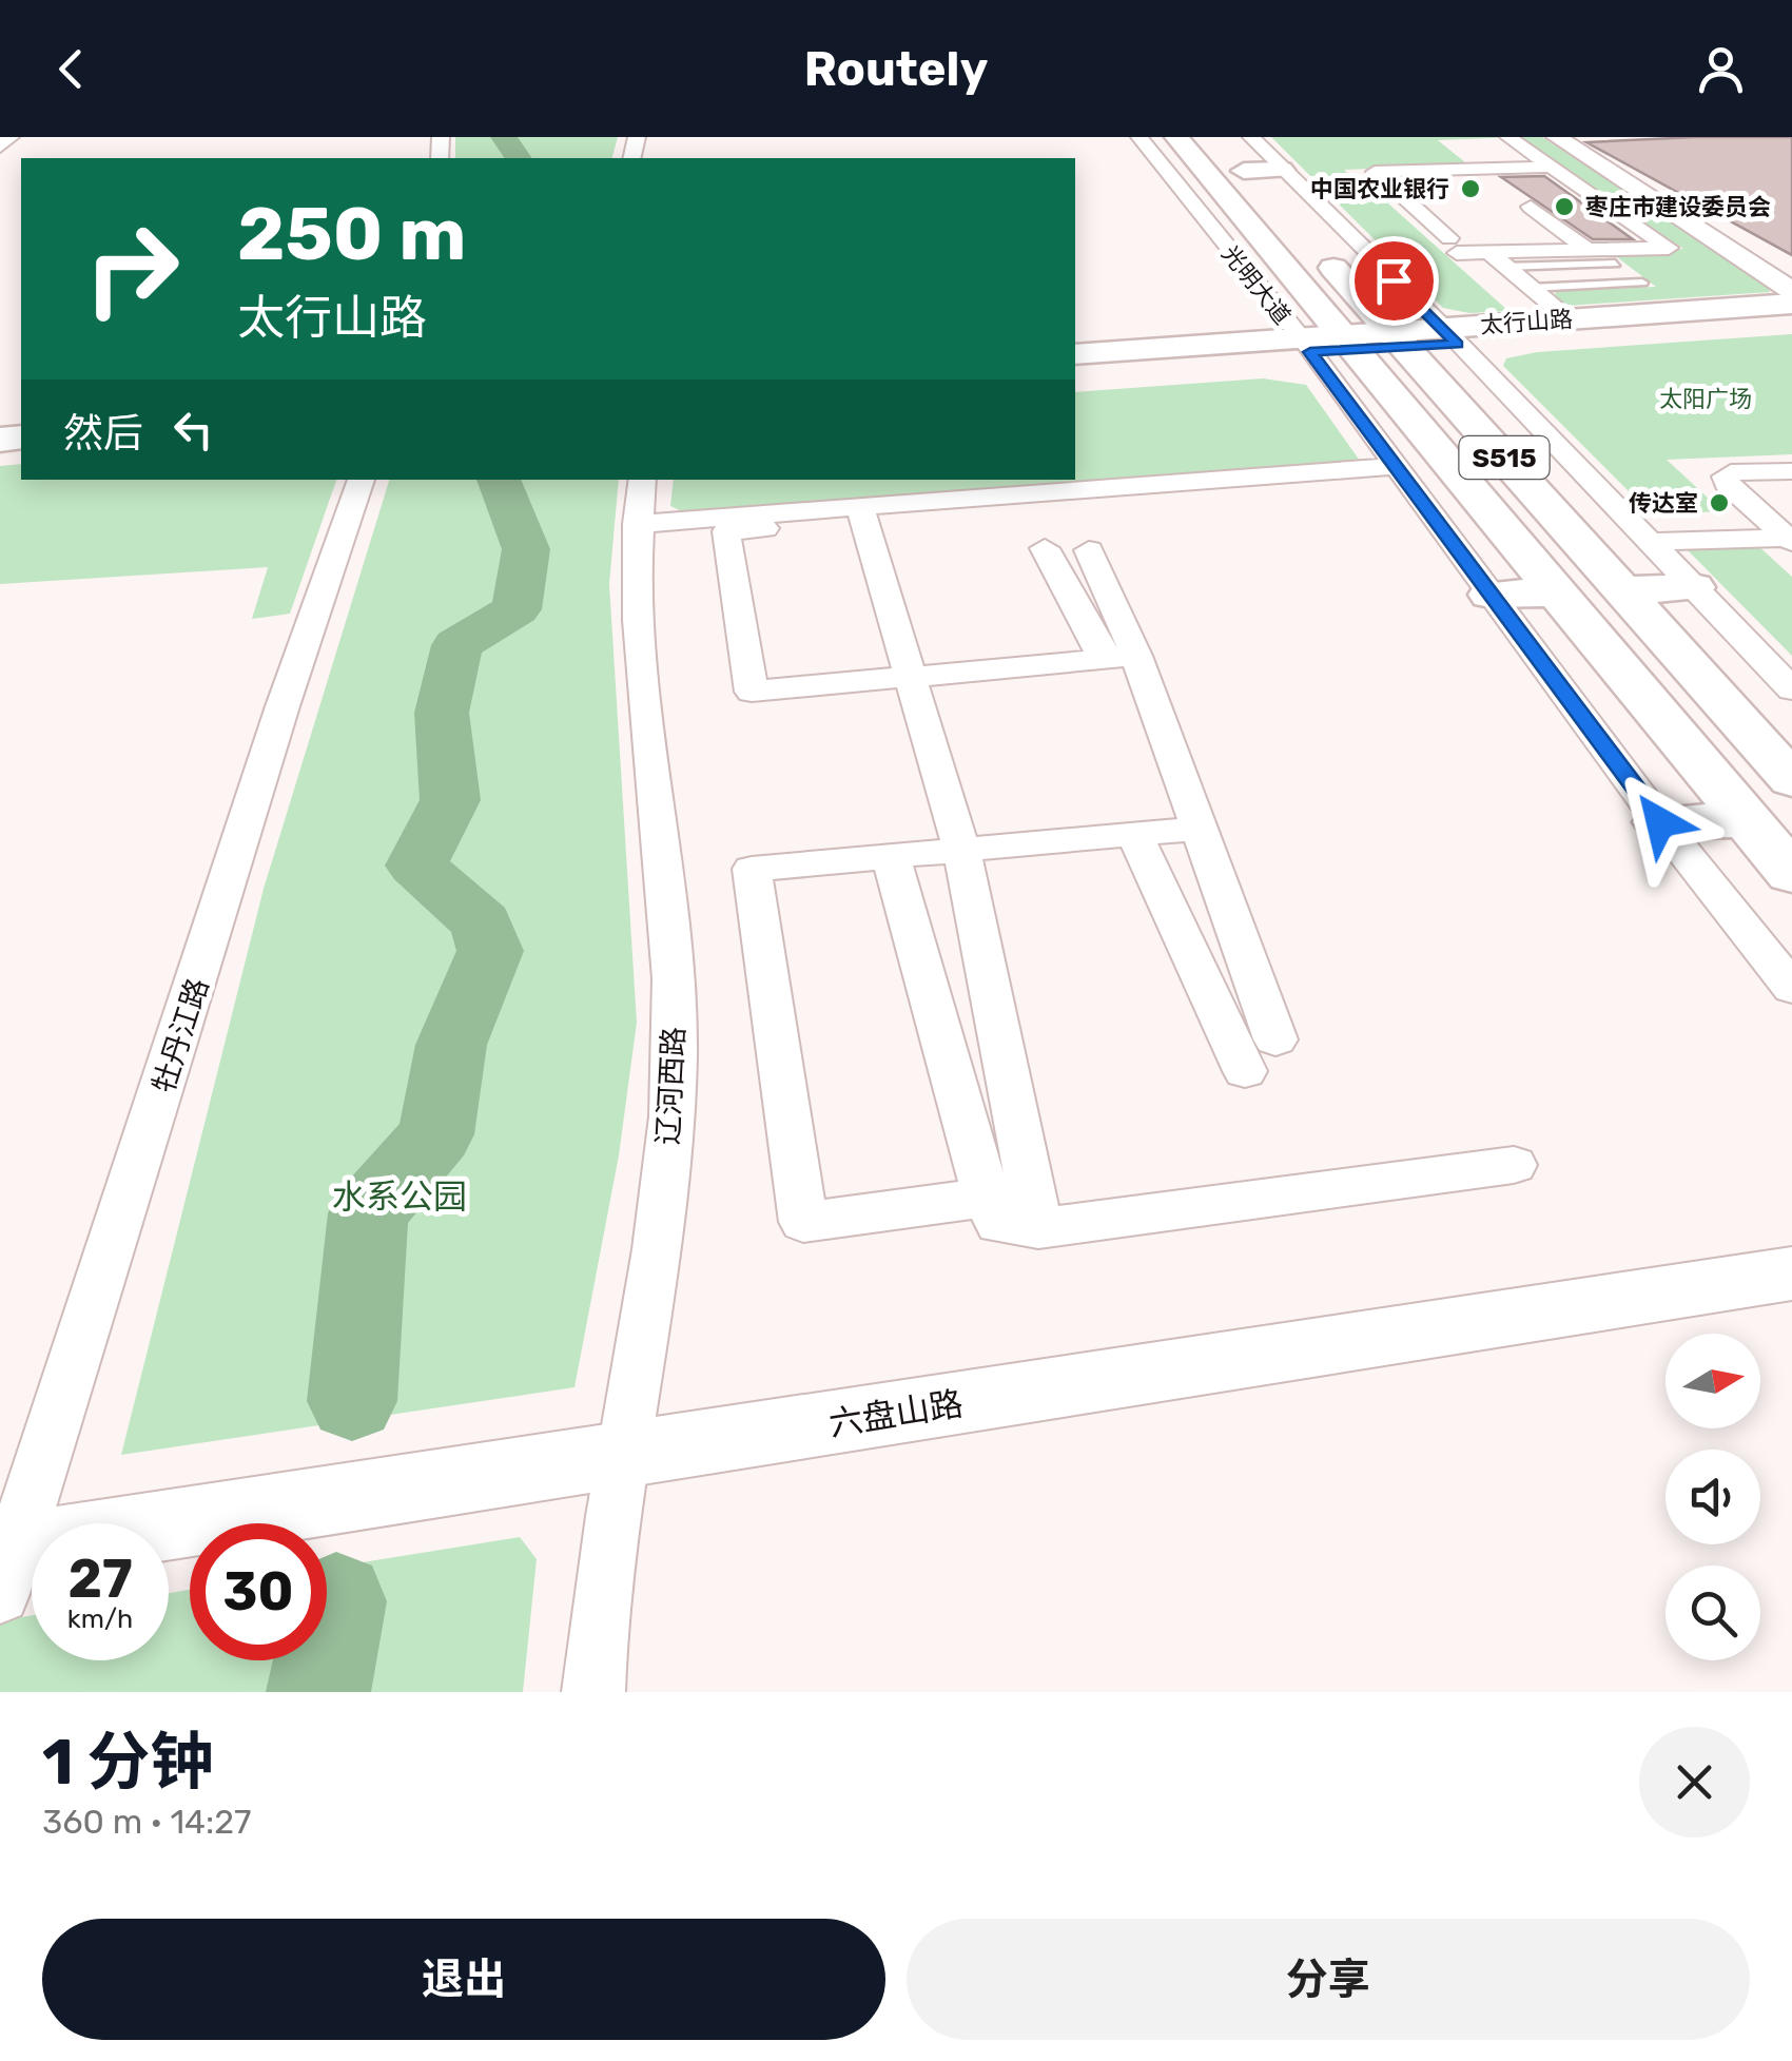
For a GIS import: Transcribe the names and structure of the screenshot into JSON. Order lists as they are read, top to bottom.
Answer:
{
  "streets": {
    "main road": ["光明大道", "太行山路", "S515"],
    "street": ["牡丹江路", "辽河西路", "六盘山路"]
  },
  "crossings": [
    ["光明大道", "太行山路"],
    ["太行山路", "S515"],
    ["牡丹江路", "六盘山路"],
    ["辽河西路", "六盘山路"]
  ],
  "parks": ["太阳广场", "水系公园"],
  "places": ["中国农业银行", "枣庄市建设委员会", "传达室"],
  "north": "right",
  "page": {
    "header": "Routely",
    "turn": ["250 m", "太行山路"],
    "then": "然后",
    "speed": "27 km/h",
    "limit": "30",
    "heading": ["1 分钟", "360 m · 14:27"],
    "buttons": ["退出", "分享"]
  }
}
